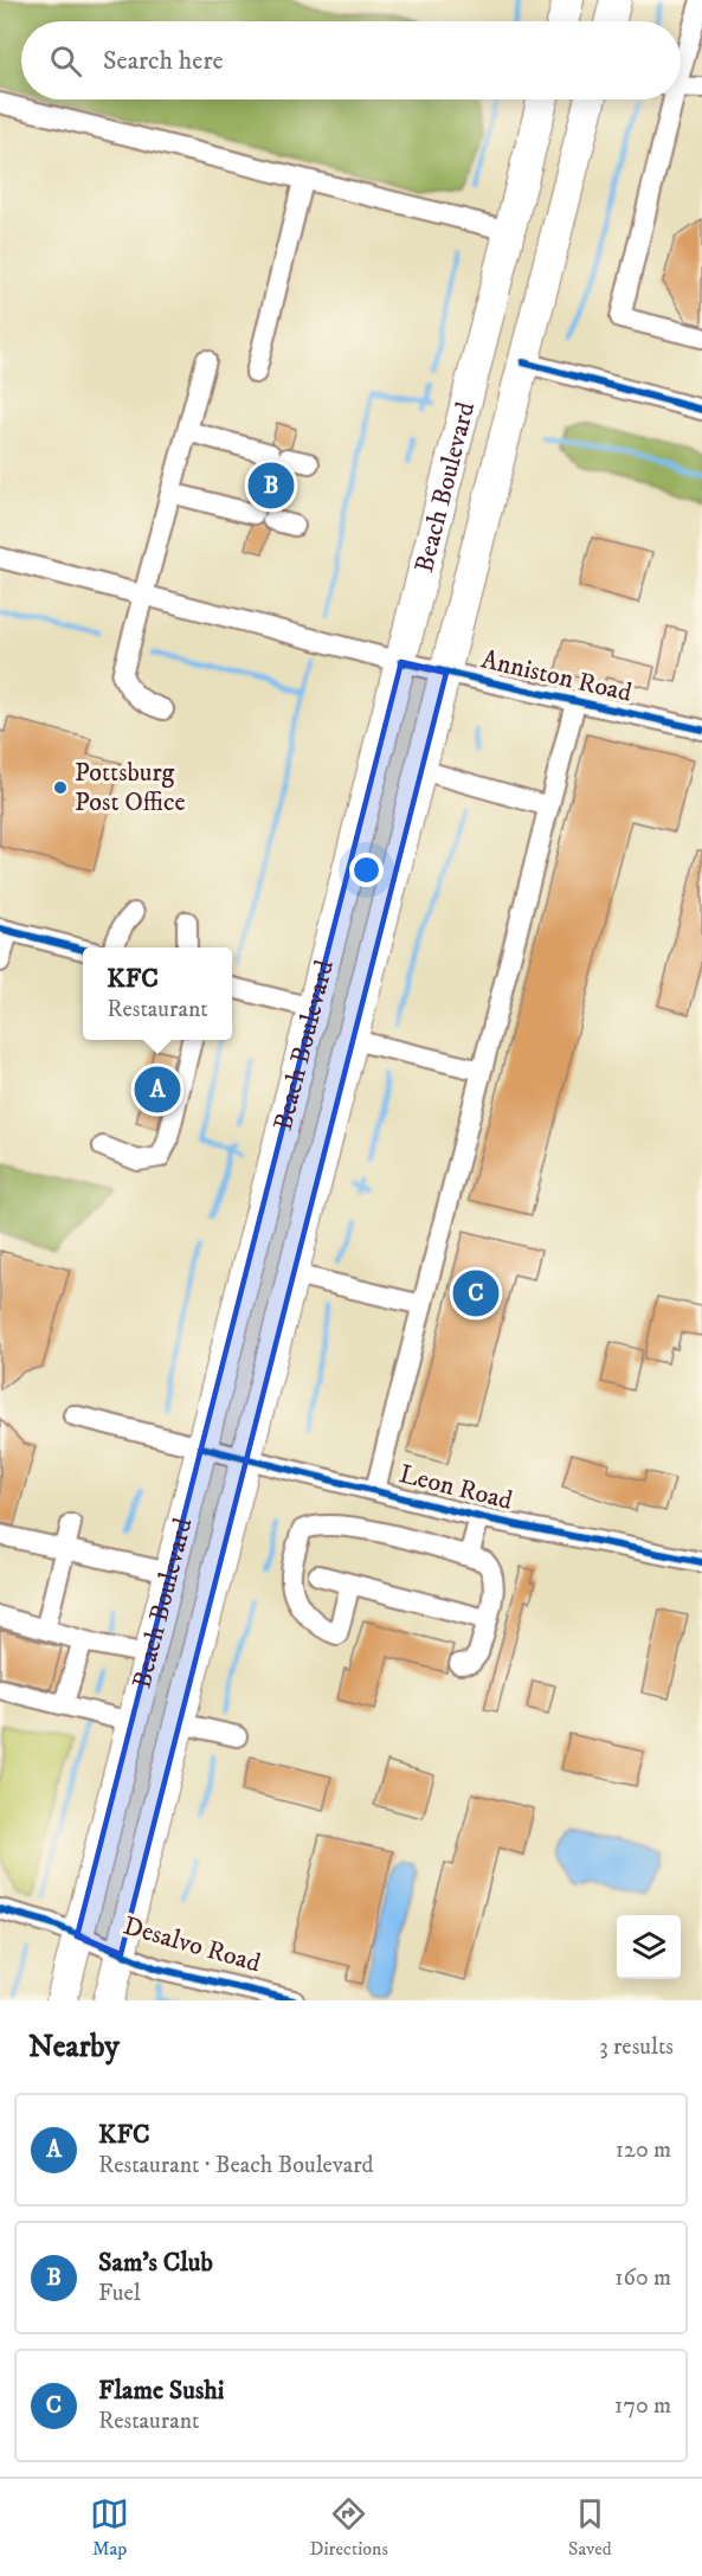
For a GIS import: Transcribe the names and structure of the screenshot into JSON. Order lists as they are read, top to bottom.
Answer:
{
  "streets": {
    "highway": ["Beach Boulevard"],
    "street": ["Anniston Road", "Leon Road", "Desalvo Road"]
  },
  "crossings": [
    ["Beach Boulevard", "Anniston Road"],
    ["Beach Boulevard", "Leon Road"],
    ["Beach Boulevard", "Desalvo Road"]
  ],
  "places": ["Pottsburg Post Office"],
  "page": {
    "search": "Search here",
    "pins": ["B", "A", "C"],
    "popup": ["KFC", "Restaurant"],
    "heading": ["Nearby", "3 results"],
    "list": [
      {
        "mark": "A",
        "name": "KFC",
        "note": "Restaurant · Beach Boulevard",
        "value": "120 m"
      },
      {
        "mark": "B",
        "name": "Sam's Club",
        "note": "Fuel",
        "value": "160 m"
      },
      {
        "mark": "C",
        "name": "Flame Sushi",
        "note": "Restaurant",
        "value": "170 m"
      }
    ],
    "nav": ["Map", "Directions", "Saved"]
  }
}
